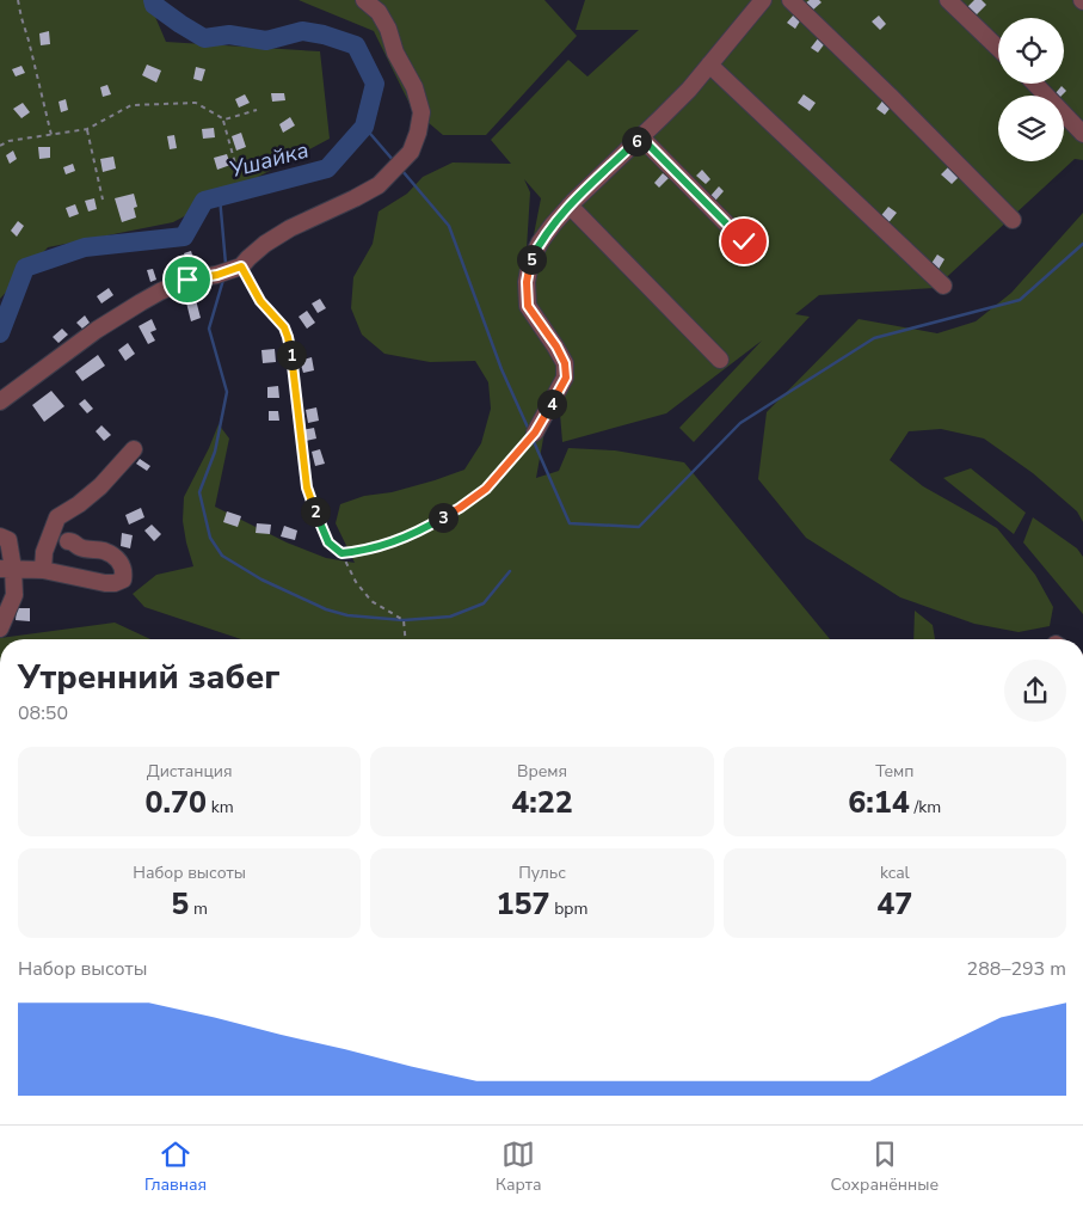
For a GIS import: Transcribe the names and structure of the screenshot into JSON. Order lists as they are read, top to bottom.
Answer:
{
  "water": ["Ушайка"],
  "page": {
    "pins": [
      "6",
      "5",
      "1",
      "4",
      "2",
      "3"
    ],
    "heading": ["Утренний забег", "08:50"],
    "stats": [
      ["Дистанция", "0.70 km"],
      ["Время", "4:22"],
      ["Темп", "6:14 /km"],
      ["Набор высоты", "5 m"],
      ["Пульс", "157 bpm"],
      ["kcal", "47"]
    ],
    "chart": ["Набор высоты", "288–293 m"],
    "tabs": ["Главная", "Карта", "Сохранённые"]
  }
}
